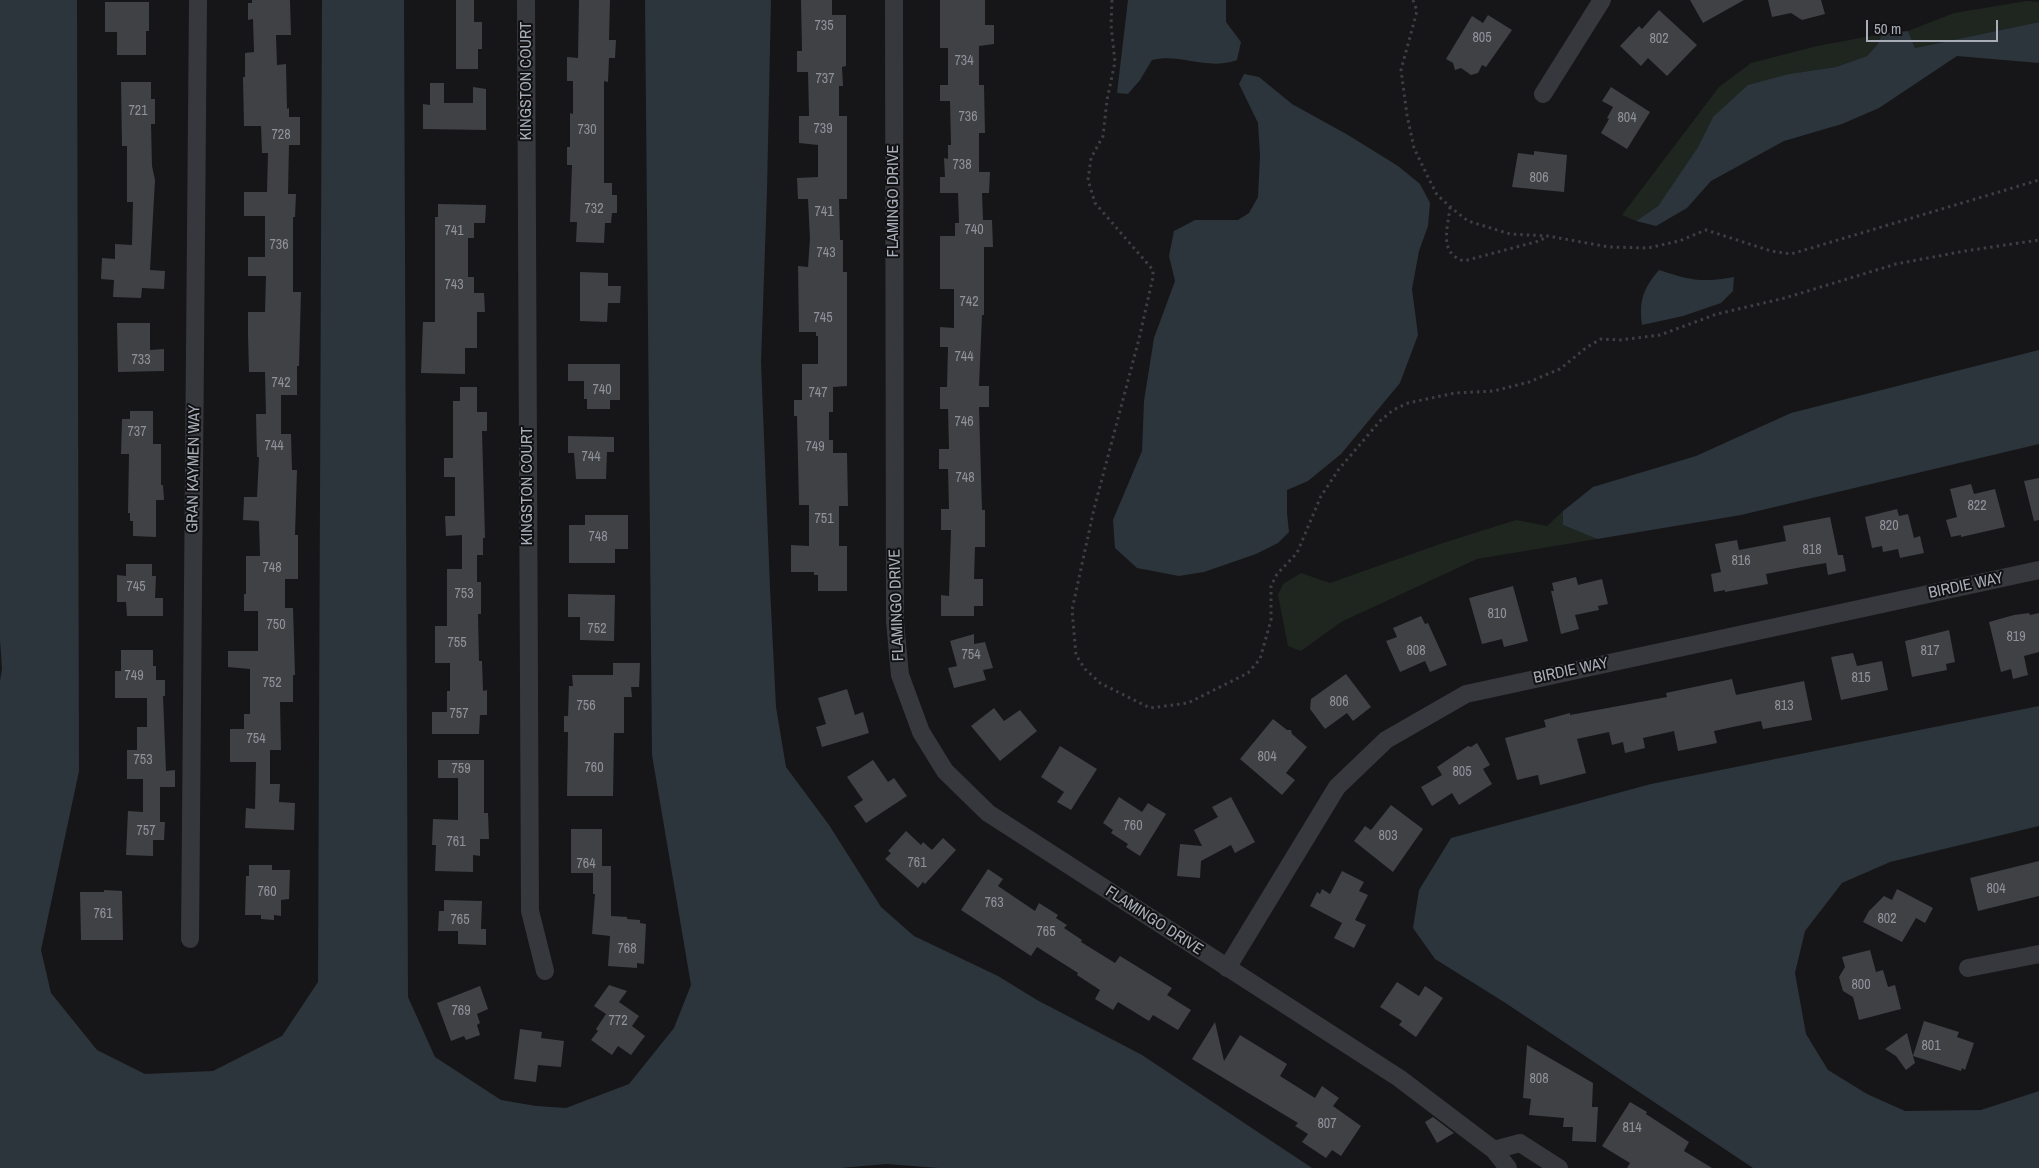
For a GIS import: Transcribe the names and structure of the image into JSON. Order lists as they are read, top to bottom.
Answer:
{
  "streets": {
    "street": [
      "KINGSTON COURT",
      "FLAMINGO DRIVE",
      "GRAN KAYMEN WAY",
      "BIRDIE WAY"
    ]
  },
  "crossings": [
    ["FLAMINGO DRIVE", "BIRDIE WAY"]
  ],
  "house_numbers": [
    "735",
    "805",
    "802",
    "734",
    "737",
    "721",
    "736",
    "804",
    "739",
    "730",
    "728",
    "738",
    "806",
    "732",
    "741",
    "740",
    "741",
    "736",
    "743",
    "743",
    "742",
    "745",
    "744",
    "733",
    "742",
    "740",
    "747",
    "746",
    "737",
    "744",
    "749",
    "744",
    "748",
    "822",
    "751",
    "820",
    "748",
    "818",
    "816",
    "748",
    "745",
    "753",
    "810",
    "750",
    "752",
    "819",
    "755",
    "808",
    "817",
    "754",
    "749",
    "815",
    "752",
    "806",
    "756",
    "813",
    "757",
    "754",
    "804",
    "753",
    "760",
    "759",
    "805",
    "760",
    "757",
    "803",
    "761",
    "761",
    "764",
    "804",
    "760",
    "763",
    "761",
    "802",
    "765",
    "765",
    "768",
    "800",
    "769",
    "772",
    "801",
    "808",
    "807",
    "814"
  ],
  "scale_bar": "50 m"
}
